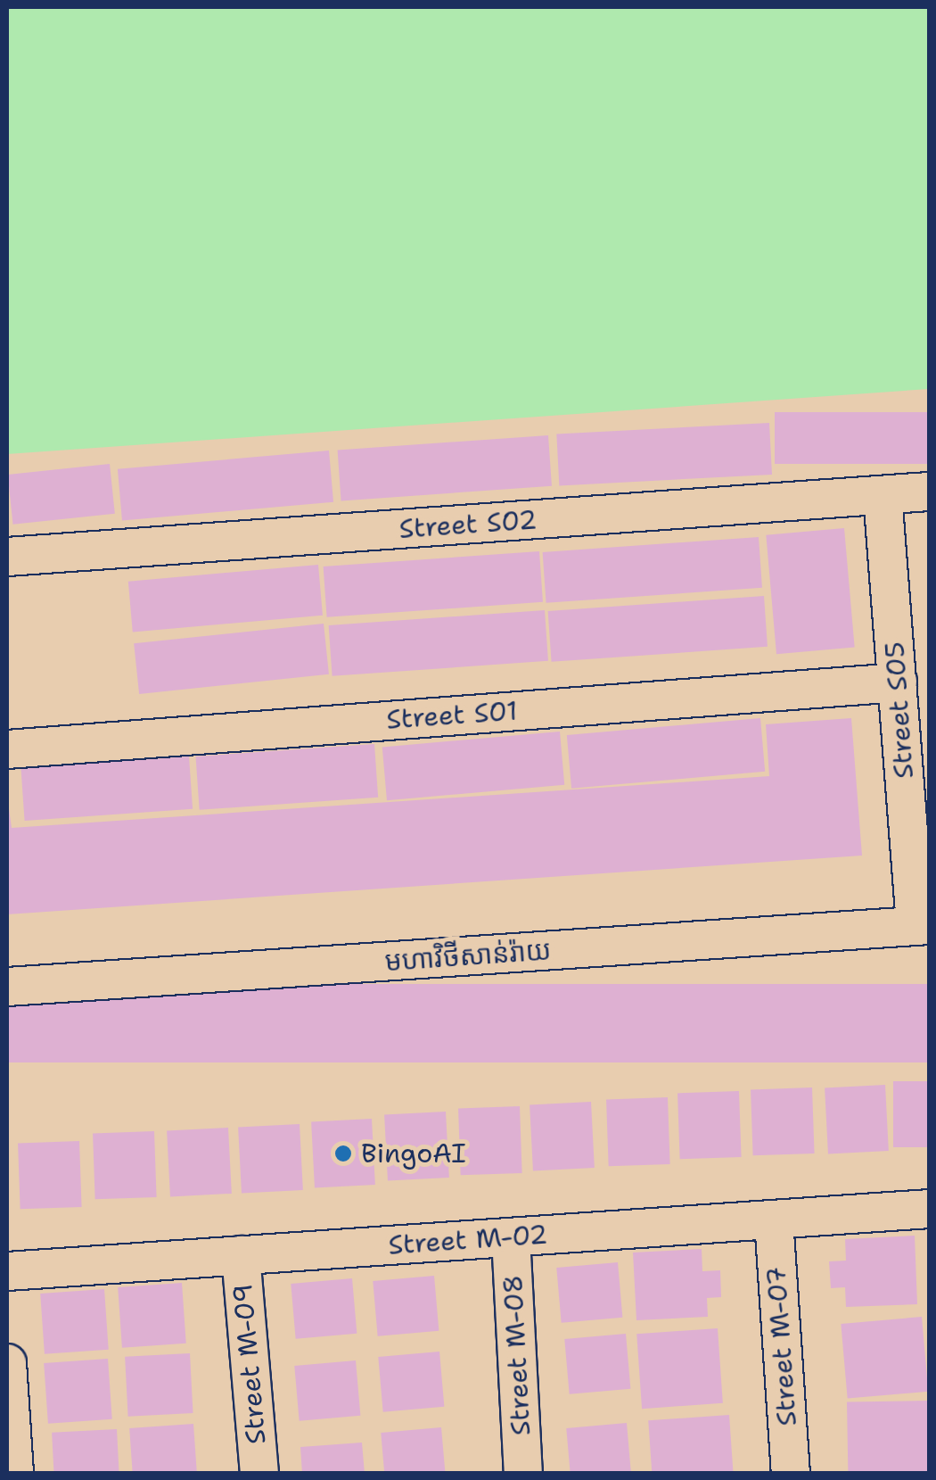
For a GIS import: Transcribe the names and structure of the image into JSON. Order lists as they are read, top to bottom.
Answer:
{
  "streets": {
    "street": [
      "Street S02",
      "Street S05",
      "Street S01",
      "មហាវិថីសាន់រ៉ាយ",
      "Street M-02",
      "Street M-07",
      "Street M-08",
      "Street M-09"
    ]
  },
  "crossings": [
    ["Street S02", "Street S05"],
    ["Street S05", "Street S01"],
    ["Street S05", "មហាវិថីសាន់រ៉ាយ"],
    ["Street M-02", "Street M-07"],
    ["Street M-02", "Street M-08"],
    ["Street M-02", "Street M-09"]
  ],
  "places": ["BingoAI"]
}
